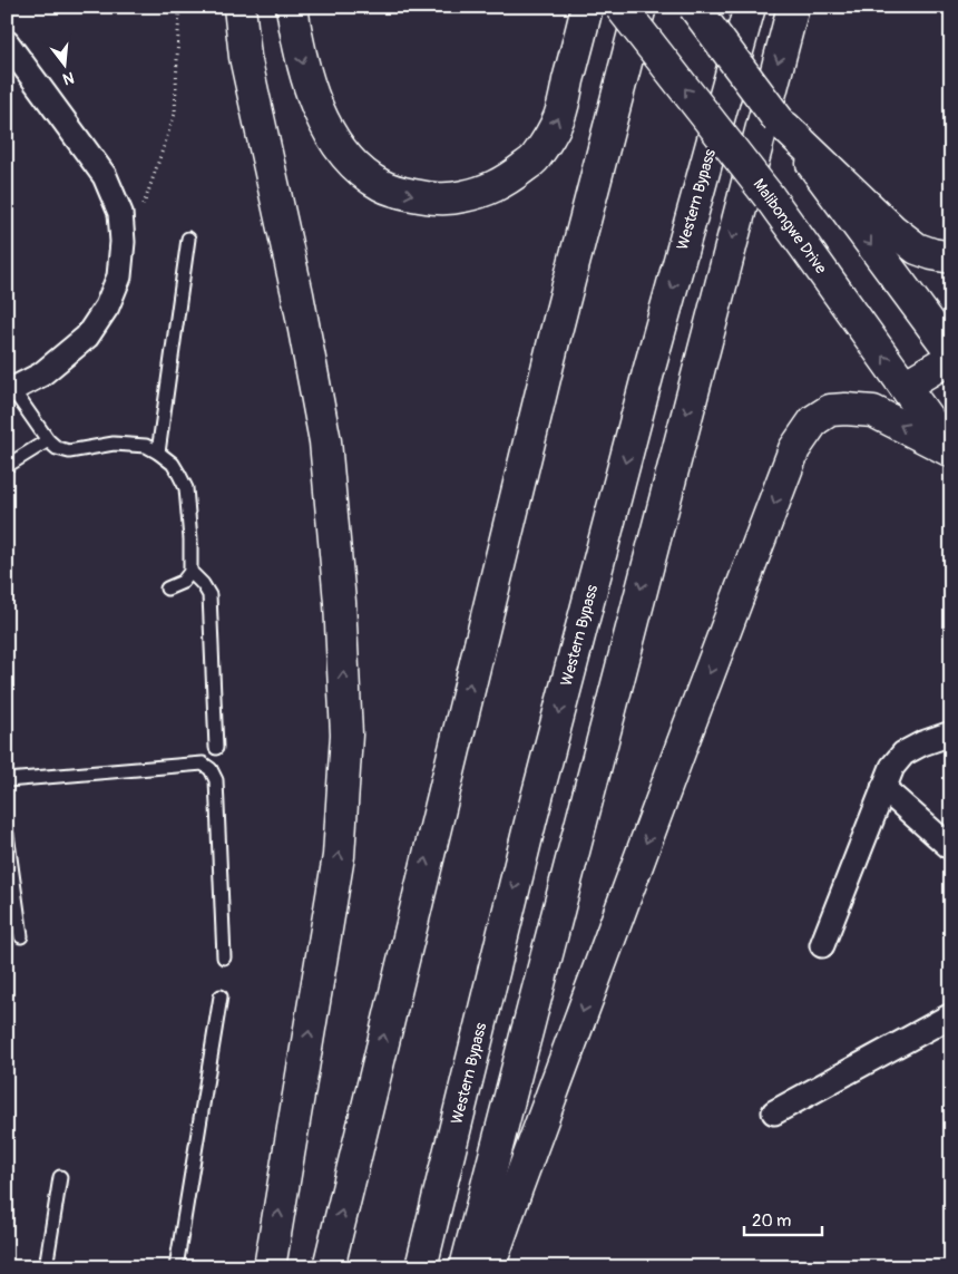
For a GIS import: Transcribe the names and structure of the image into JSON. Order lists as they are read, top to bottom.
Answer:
{
  "streets": {
    "main road": ["Western Bypass", "Malibongwe Drive"]
  },
  "scale_bar": "20 m",
  "north": "bottom"
}
